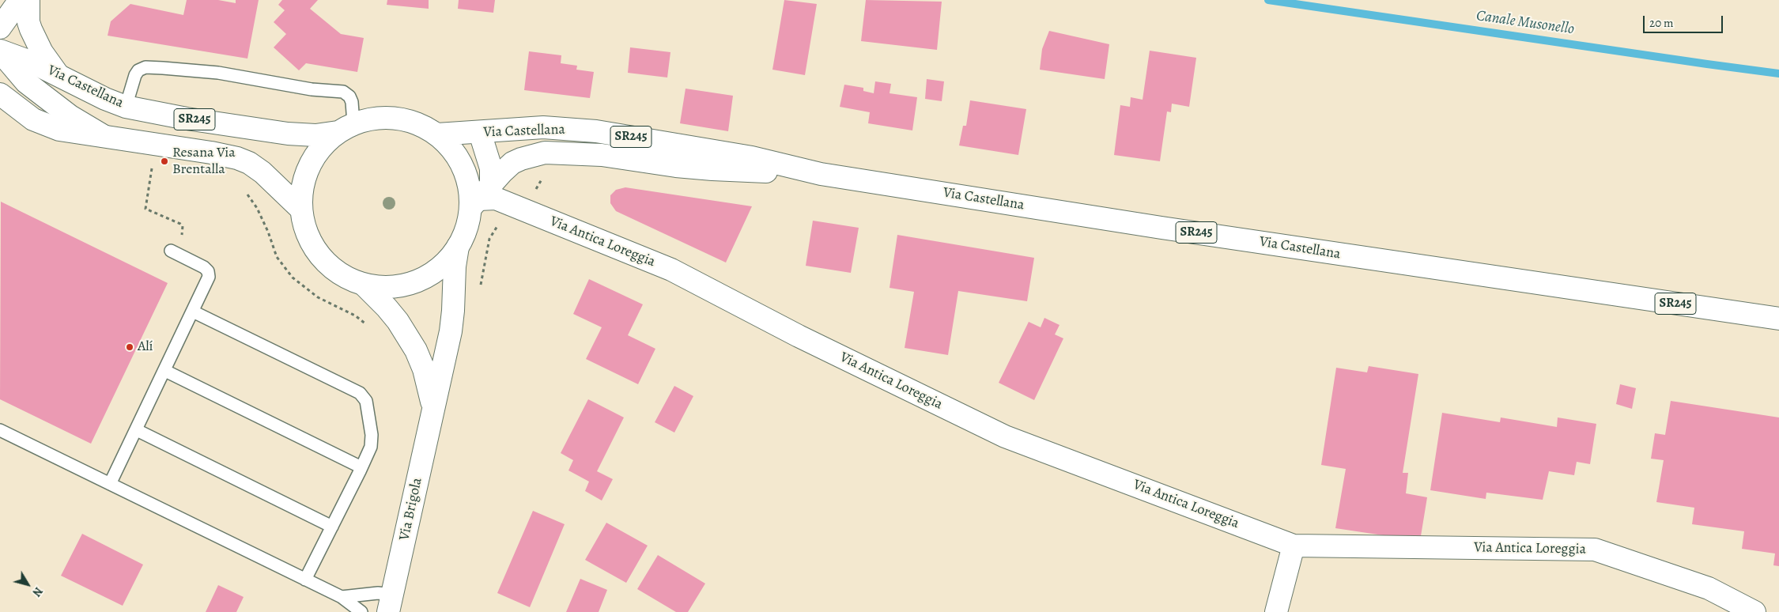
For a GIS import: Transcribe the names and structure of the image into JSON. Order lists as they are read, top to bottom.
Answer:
{
  "streets": {
    "main road": [
      "Via Castellana",
      "SR245",
      "Via Antica Loreggia",
      "Via Brigola"
    ]
  },
  "crossings": [
    ["Via Castellana", "SR245"],
    ["Via Castellana", "Via Antica Loreggia"],
    ["SR245", "Via Antica Loreggia"],
    ["SR245", "Via Brigola"]
  ],
  "water": ["Canale Musonello"],
  "places": ["Resana Via Brentalla", "Alí"],
  "scale_bar": "20 m",
  "north": "bottom right"
}
